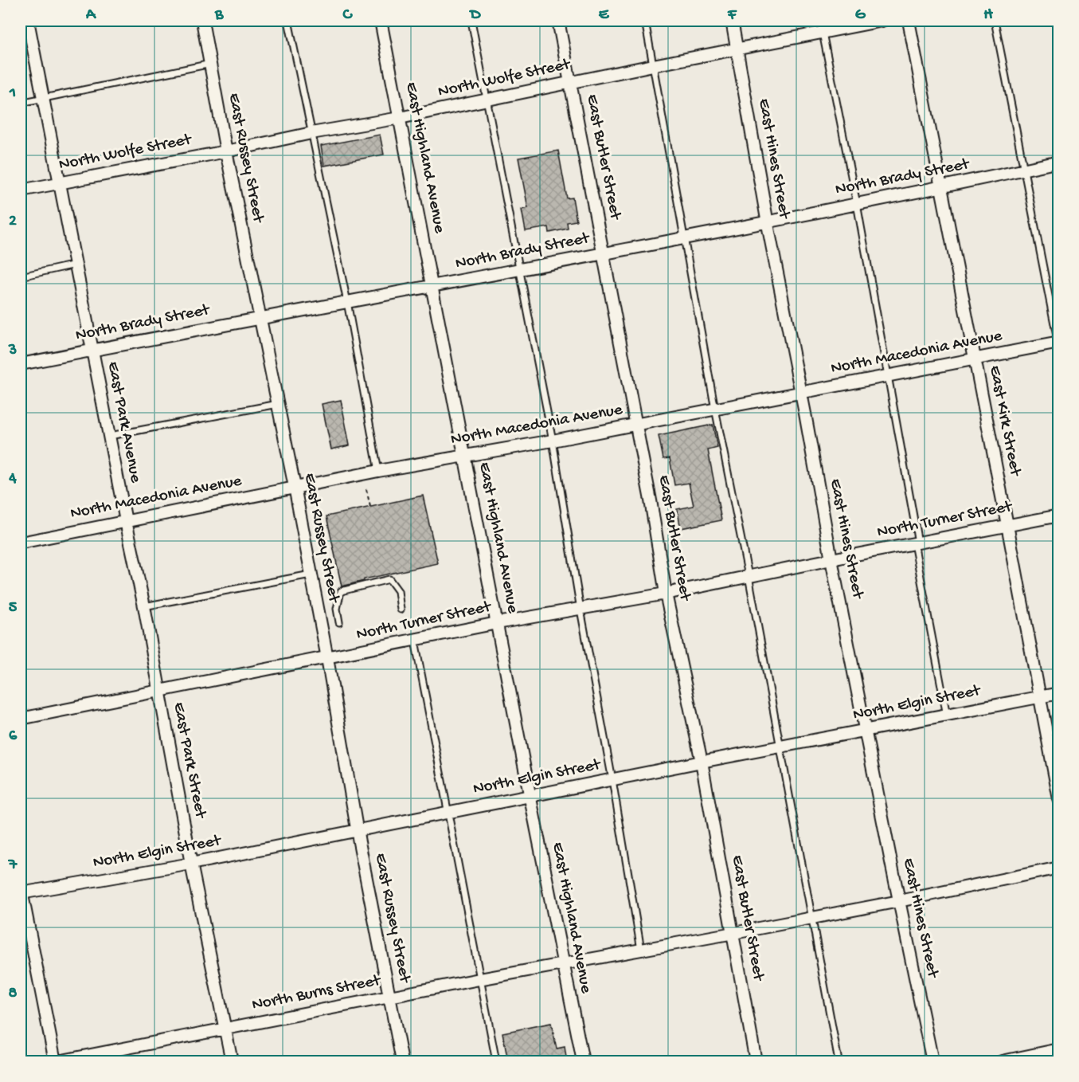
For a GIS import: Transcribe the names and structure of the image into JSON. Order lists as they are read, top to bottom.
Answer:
{
  "streets": {
    "street": [
      "North Wolfe Street",
      "East Butler Street",
      "East Russey Street",
      "East Highland Avenue",
      "East Hines Street",
      "North Brady Street",
      "North Macedonia Avenue",
      "East Kirk Street",
      "East Park Avenue",
      "North Turner Street",
      "North Elgin Street",
      "East Park Street",
      "North Burns Street"
    ]
  },
  "crossings": [
    ["North Wolfe Street", "East Butler Street"],
    ["North Wolfe Street", "East Russey Street"],
    ["North Wolfe Street", "East Highland Avenue"],
    ["North Wolfe Street", "East Hines Street"],
    ["North Wolfe Street", "East Park Avenue"],
    ["East Butler Street", "North Brady Street"],
    ["East Butler Street", "North Macedonia Avenue"],
    ["East Butler Street", "North Turner Street"],
    ["East Butler Street", "North Elgin Street"],
    ["East Butler Street", "North Burns Street"],
    ["East Russey Street", "North Brady Street"],
    ["East Russey Street", "North Macedonia Avenue"],
    ["East Russey Street", "North Turner Street"],
    ["East Russey Street", "North Elgin Street"],
    ["East Russey Street", "North Burns Street"],
    ["East Highland Avenue", "North Brady Street"],
    ["East Highland Avenue", "North Macedonia Avenue"],
    ["East Highland Avenue", "North Turner Street"],
    ["East Highland Avenue", "North Elgin Street"],
    ["East Highland Avenue", "North Burns Street"],
    ["East Hines Street", "North Brady Street"],
    ["East Hines Street", "North Macedonia Avenue"],
    ["East Hines Street", "North Turner Street"],
    ["East Hines Street", "North Elgin Street"],
    ["East Hines Street", "North Burns Street"],
    ["North Brady Street", "East Kirk Street"],
    ["North Brady Street", "East Park Avenue"],
    ["North Macedonia Avenue", "East Kirk Street"],
    ["North Macedonia Avenue", "East Park Avenue"],
    ["North Macedonia Avenue", "East Park Street"],
    ["East Kirk Street", "North Turner Street"],
    ["East Kirk Street", "North Elgin Street"],
    ["East Park Avenue", "East Park Street"],
    ["North Turner Street", "East Park Street"],
    ["North Elgin Street", "East Park Street"],
    ["East Park Street", "North Burns Street"]
  ],
  "grid": {
    "columns": [
      "A",
      "B",
      "C",
      "D",
      "E",
      "F",
      "G",
      "H"
    ],
    "rows": [
      "1",
      "2",
      "3",
      "4",
      "5",
      "6",
      "7",
      "8"
    ]
  }
}
